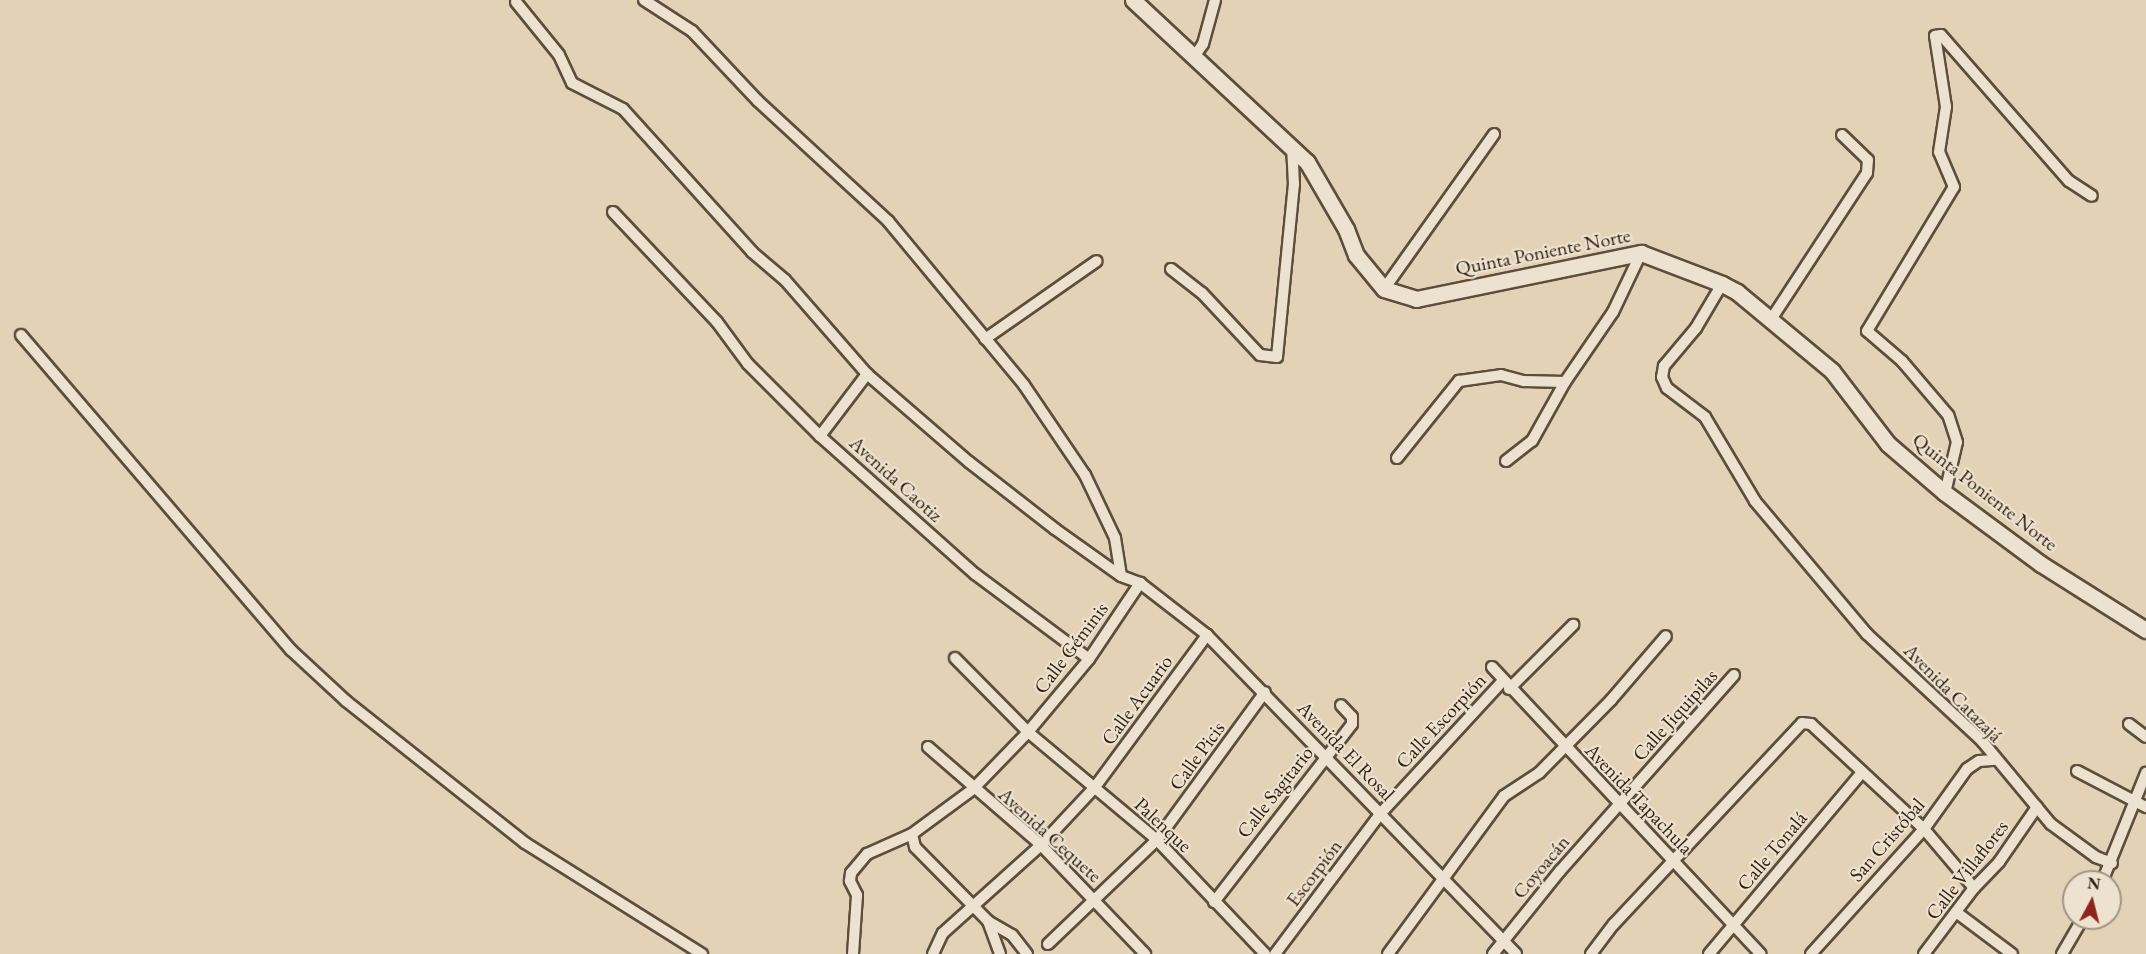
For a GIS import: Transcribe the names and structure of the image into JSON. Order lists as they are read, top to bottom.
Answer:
{
  "streets": {
    "street": [
      "Quinta Poniente Norte",
      "Avenida Caotiz",
      "Calle Géminis",
      "Avenida Catazajá",
      "Calle Acuario",
      "Calle Jiquipilas",
      "Calle Escorpión",
      "Avenida El Rosal",
      "Calle Picis",
      "Calle Sagitario",
      "Avenida Tapachula",
      "Palenque",
      "Avenida Cequete",
      "San Cristóbal",
      "Calle Tonalá",
      "Coyoacán",
      "Calle Villaflores",
      "Escorpión"
    ]
  },
  "crossings": [
    ["Quinta Poniente Norte", "Avenida Catazajá"],
    ["Avenida Caotiz", "Calle Géminis"],
    ["Calle Géminis", "Avenida El Rosal"],
    ["Calle Géminis", "Palenque"],
    ["Calle Géminis", "Avenida Cequete"],
    ["Avenida Catazajá", "San Cristóbal"],
    ["Avenida Catazajá", "Calle Villaflores"],
    ["Calle Acuario", "Avenida El Rosal"],
    ["Calle Acuario", "Palenque"],
    ["Calle Acuario", "Avenida Cequete"],
    ["Calle Jiquipilas", "Avenida Tapachula"],
    ["Calle Jiquipilas", "Coyoacán"],
    ["Calle Escorpión", "Avenida El Rosal"],
    ["Calle Escorpión", "Avenida Tapachula"],
    ["Calle Escorpión", "Escorpión"],
    ["Avenida El Rosal", "Calle Picis"],
    ["Avenida El Rosal", "Calle Sagitario"],
    ["Avenida El Rosal", "Coyoacán"],
    ["Avenida El Rosal", "Escorpión"],
    ["Calle Picis", "Palenque"],
    ["Calle Picis", "Avenida Cequete"],
    ["Calle Sagitario", "Palenque"],
    ["Avenida Tapachula", "Calle Tonalá"],
    ["Avenida Tapachula", "Coyoacán"]
  ],
  "north": "top"
}
